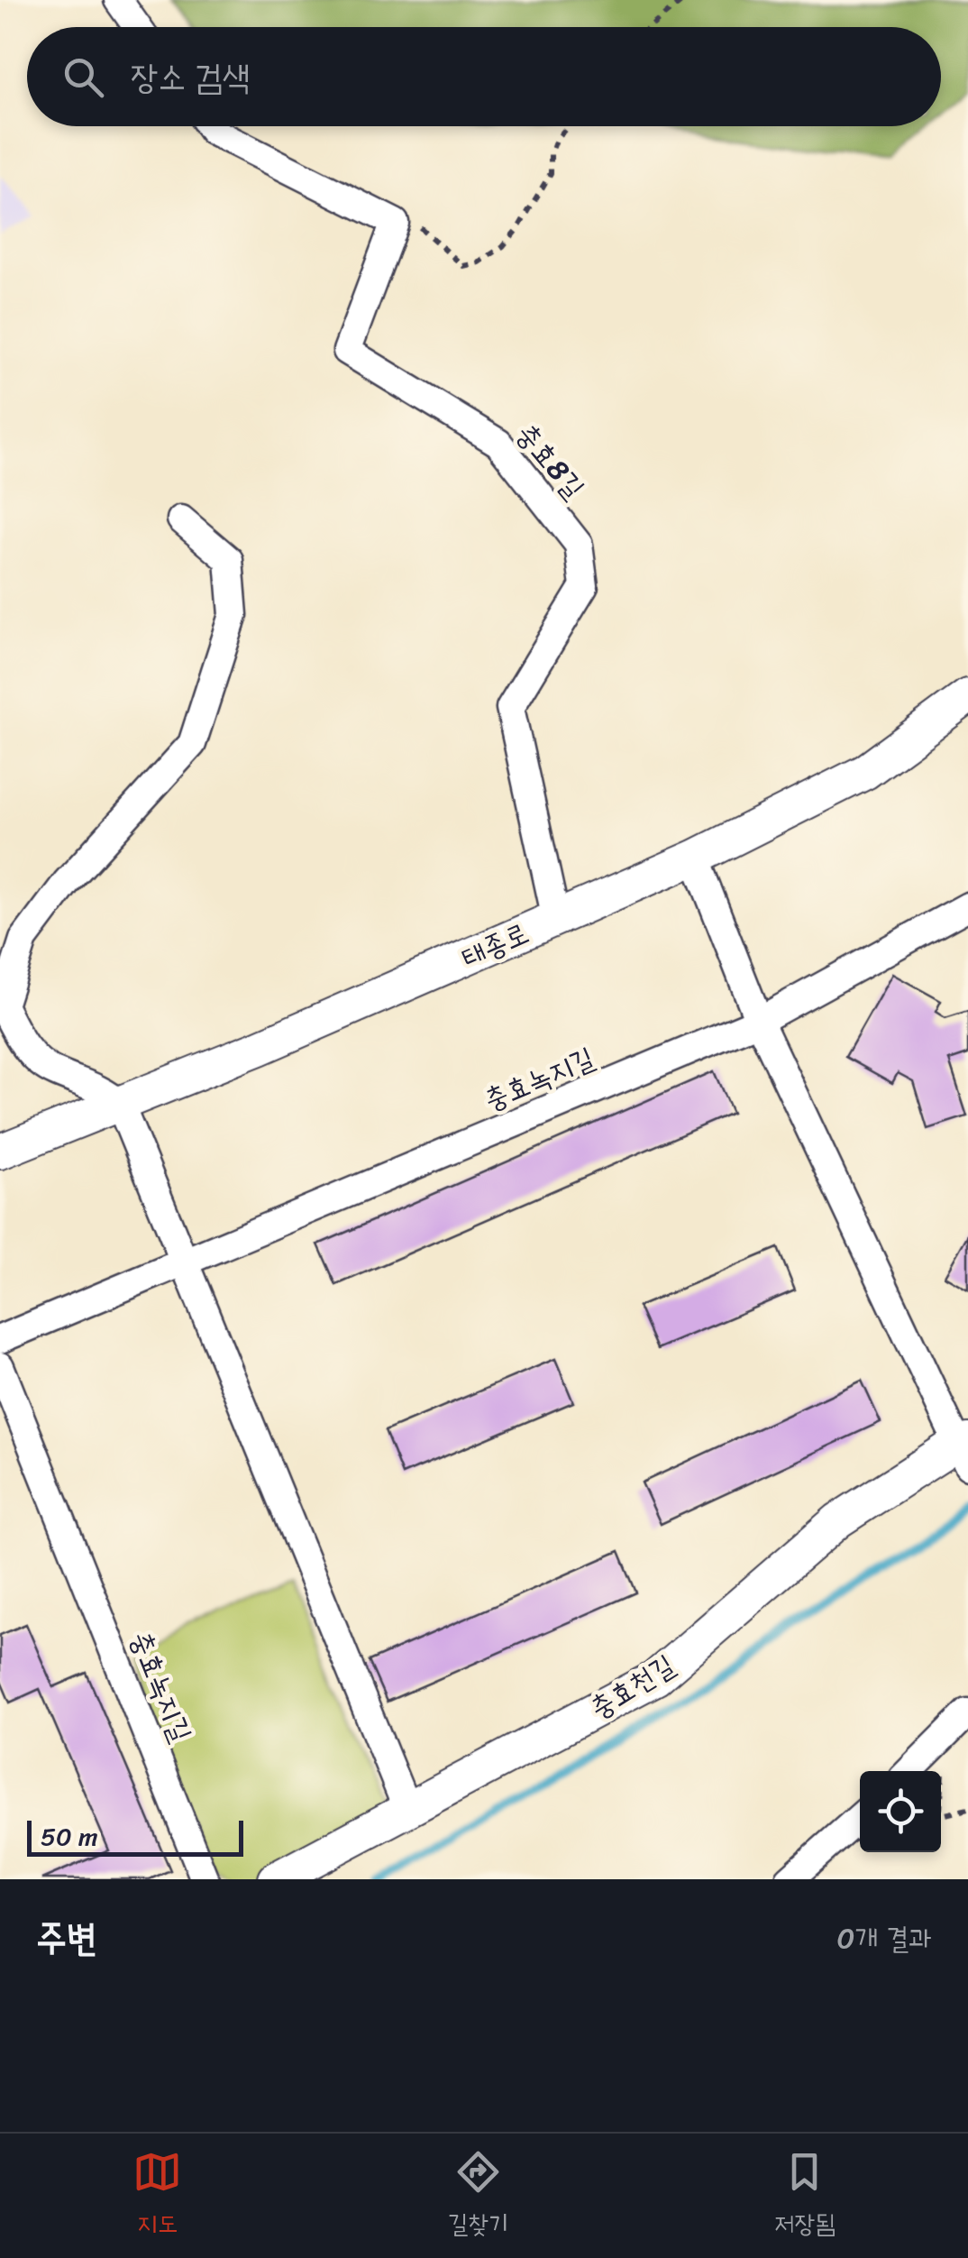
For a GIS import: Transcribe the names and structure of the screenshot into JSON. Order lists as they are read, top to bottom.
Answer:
{
  "streets": {
    "street": [
      "충효8길",
      "태종로",
      "충효녹지길",
      "충효천길"
    ]
  },
  "crossings": [
    ["충효8길", "태종로"]
  ],
  "scale_bar": "50 m",
  "page": {
    "search": "장소 검색",
    "scale": "50 m",
    "heading": ["주변", "0개 결과"],
    "nav": ["지도", "길찾기", "저장됨"]
  }
}
